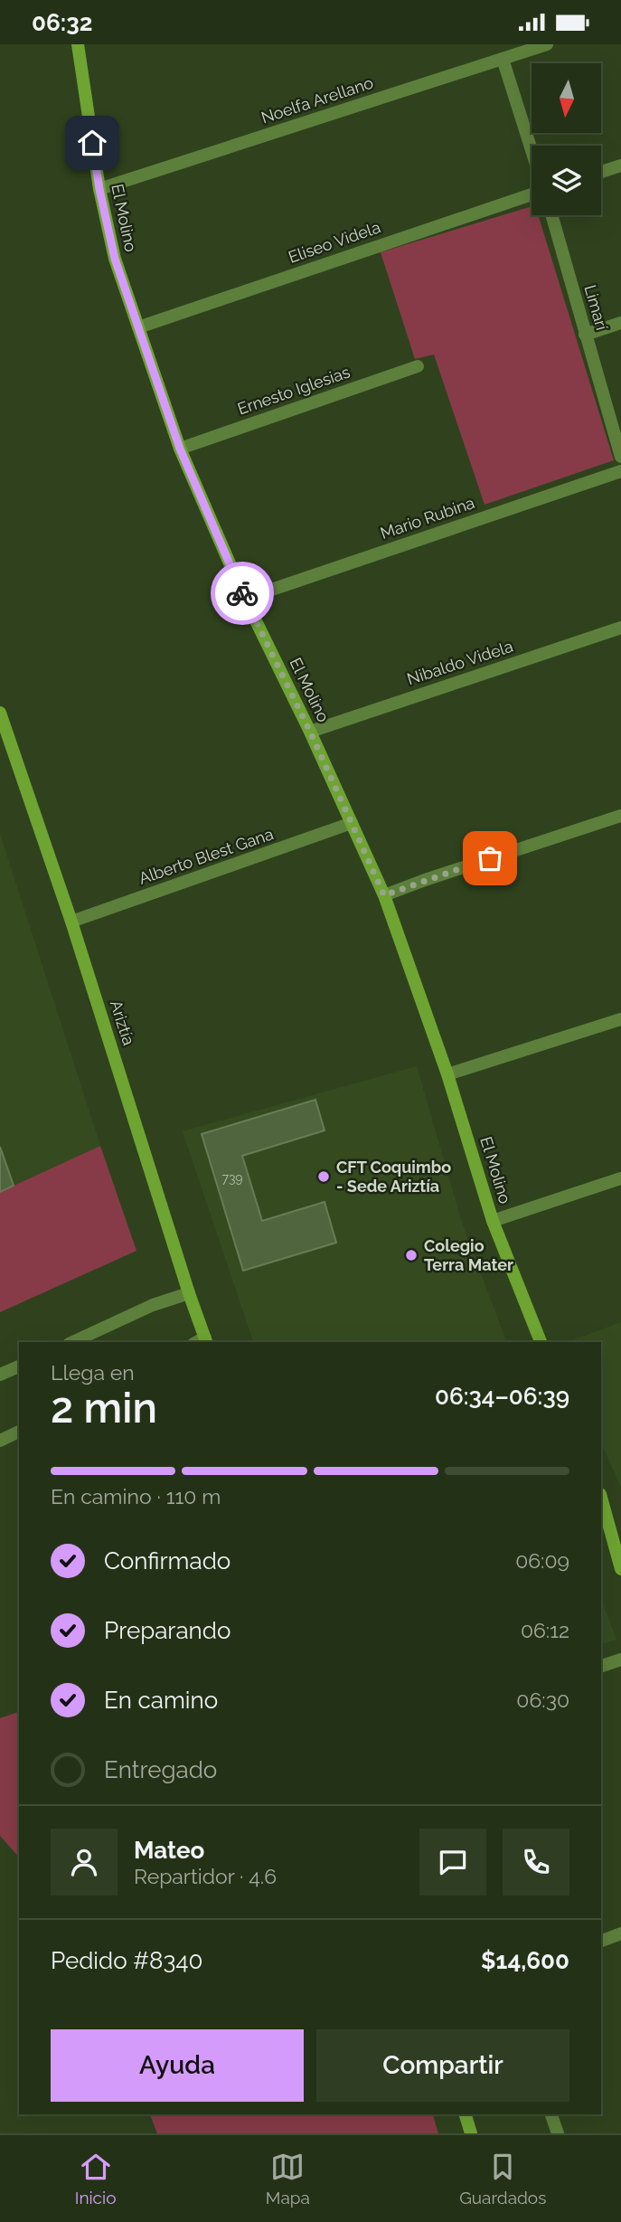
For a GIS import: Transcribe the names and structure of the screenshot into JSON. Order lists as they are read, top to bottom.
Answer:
{
  "streets": {
    "main road": ["El Molino", "Ariztía"],
    "street": [
      "Noelfa Arellano",
      "Eliseo Videla",
      "Limarí",
      "Ernesto Iglesias",
      "Mario Rubina",
      "Nibaldo Videla",
      "Alberto Blest Gana"
    ]
  },
  "crossings": [
    ["Noelfa Arellano", "El Molino"],
    ["El Molino", "Eliseo Videla"],
    ["El Molino", "Ernesto Iglesias"],
    ["El Molino", "Mario Rubina"],
    ["El Molino", "Nibaldo Videla"],
    ["El Molino", "Alberto Blest Gana"],
    ["Alberto Blest Gana", "Ariztía"]
  ],
  "places": ["CFT Coquimbo - Sede Ariztía", "Colegio Terra Mater"],
  "house_numbers": ["739"],
  "north": "bottom",
  "page": {
    "status": "06:32",
    "heading": ["2 min", "Llega en", "06:34–06:39"],
    "panel": [
      "Mateo",
      "Repartidor · 4.6",
      "Pedido #8340",
      "$14,600"
    ],
    "bar": "En camino · 110 m",
    "list": [
      ["Confirmado", "06:09"],
      ["Preparando", "06:12"],
      ["En camino", "06:30"],
      "Entregado"
    ],
    "buttons": ["Ayuda", "Compartir"],
    "tabs": ["Inicio", "Mapa", "Guardados"]
  }
}
